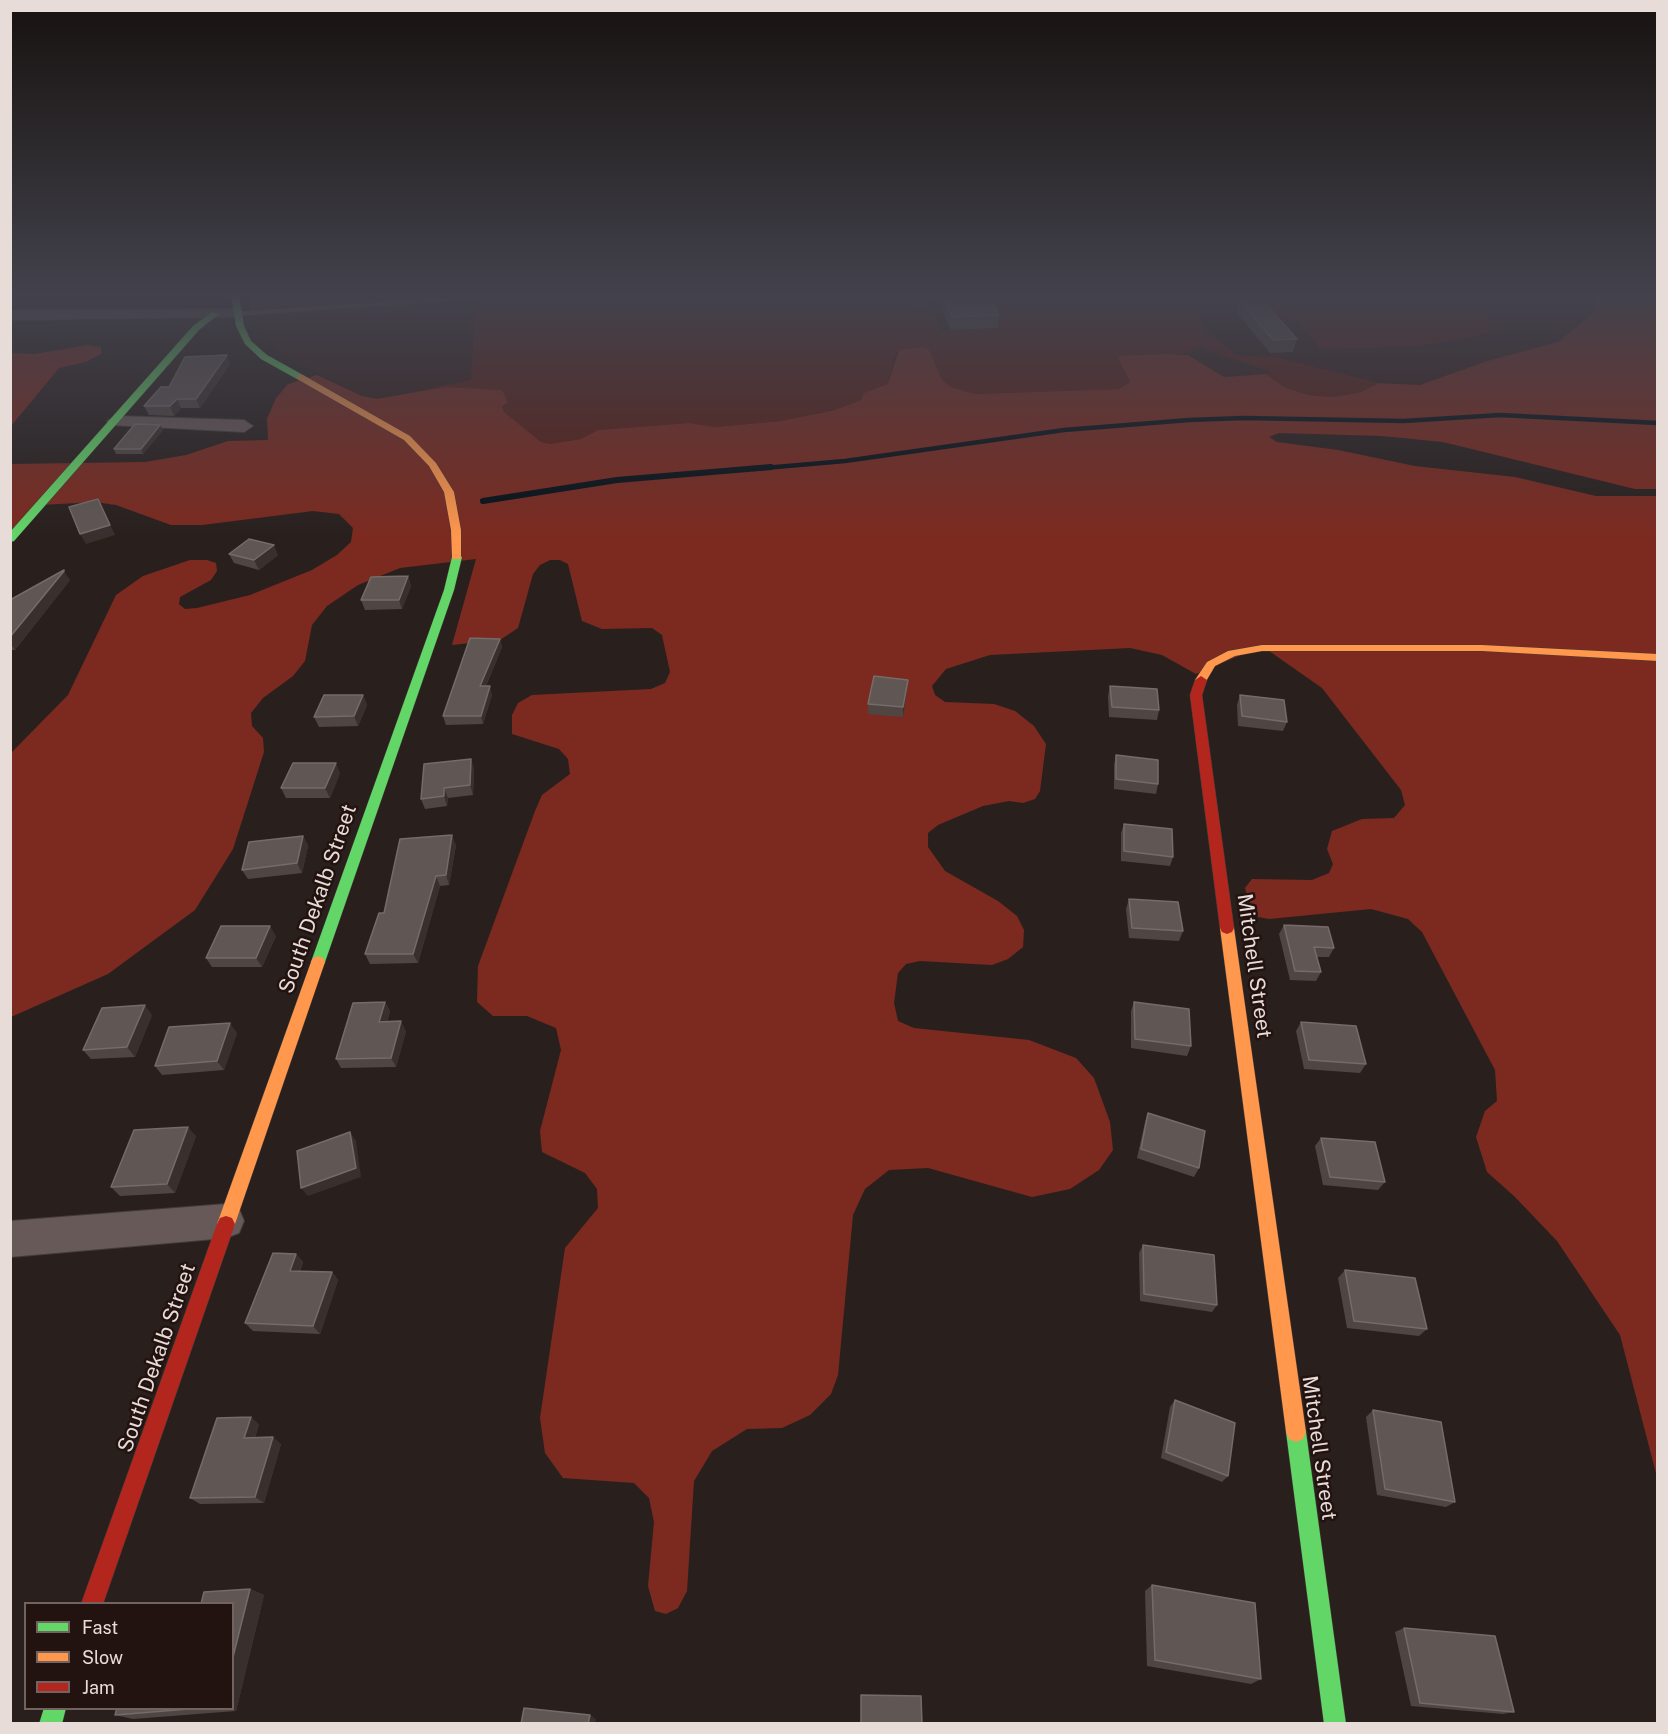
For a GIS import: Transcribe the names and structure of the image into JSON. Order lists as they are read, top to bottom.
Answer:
{
  "streets": {
    "street": ["South Dekalb Street", "Mitchell Street"]
  },
  "legend": ["Fast", "Slow", "Jam"]
}
